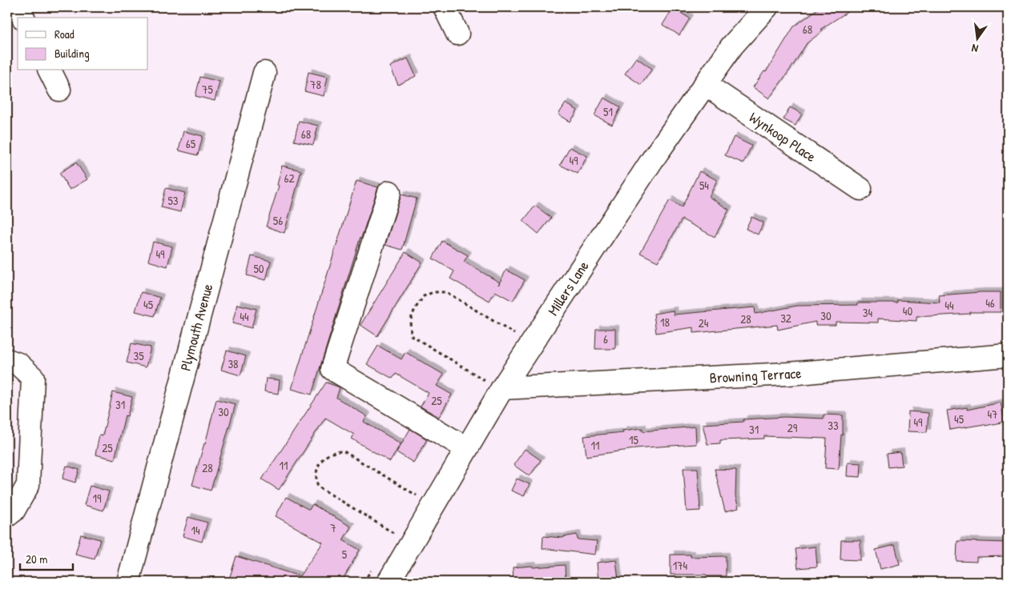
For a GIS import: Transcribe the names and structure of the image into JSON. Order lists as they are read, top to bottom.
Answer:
{
  "streets": {
    "street": [
      "Wynkoop Place",
      "Millers Lane",
      "Plymouth Avenue",
      "Browning Terrace"
    ]
  },
  "crossings": [
    ["Wynkoop Place", "Millers Lane"],
    ["Millers Lane", "Browning Terrace"]
  ],
  "house_numbers": [
    "68",
    "78",
    "75",
    "51",
    "68",
    "65",
    "49",
    "62",
    "54",
    "53",
    "56",
    "49",
    "50",
    "46",
    "45",
    "44",
    "40",
    "34",
    "30",
    "44",
    "32",
    "28",
    "18",
    "24",
    "6",
    "35",
    "38",
    "25",
    "31",
    "30",
    "47",
    "45",
    "49",
    "33",
    "29",
    "31",
    "15",
    "11",
    "25",
    "11",
    "28",
    "19",
    "7",
    "14",
    "5",
    "174"
  ],
  "legend": ["Road", "Building"],
  "scale_bar": "20 m",
  "north": "bottom"
}
